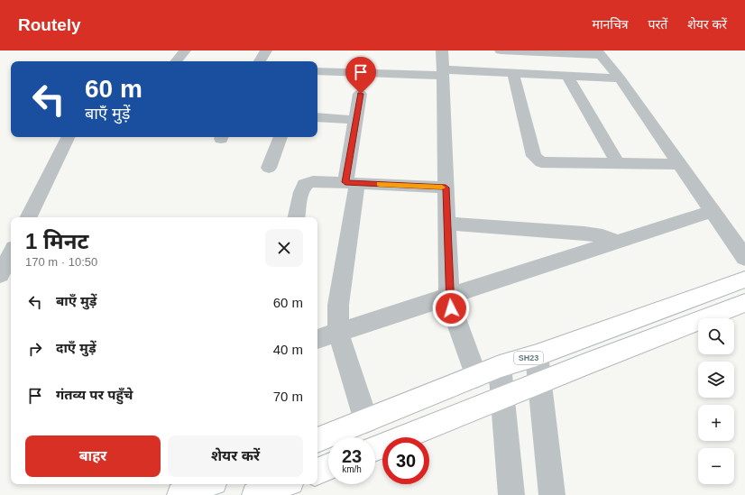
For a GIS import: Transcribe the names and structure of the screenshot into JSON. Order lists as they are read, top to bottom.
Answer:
{
  "streets": {
    "main road": ["SH23"]
  },
  "page": {
    "header": "Routely",
    "nav": ["मानचित्र", "परतें", "शेयर करें"],
    "turn": ["60 m", "बाएँ मुड़ें"],
    "heading": ["1 मिनट", "170 m · 10:50"],
    "list": [
      {
        "name": "बाएँ मुड़ें",
        "value": "60 m"
      },
      {
        "name": "दाएँ मुड़ें",
        "value": "40 m"
      },
      {
        "name": "गंतव्य पर पहुँचे",
        "value": "70 m"
      }
    ],
    "map_buttons": ["+", "−"],
    "buttons": ["बाहर", "शेयर करें"],
    "speed": "23 km/h",
    "limit": "30"
  }
}
